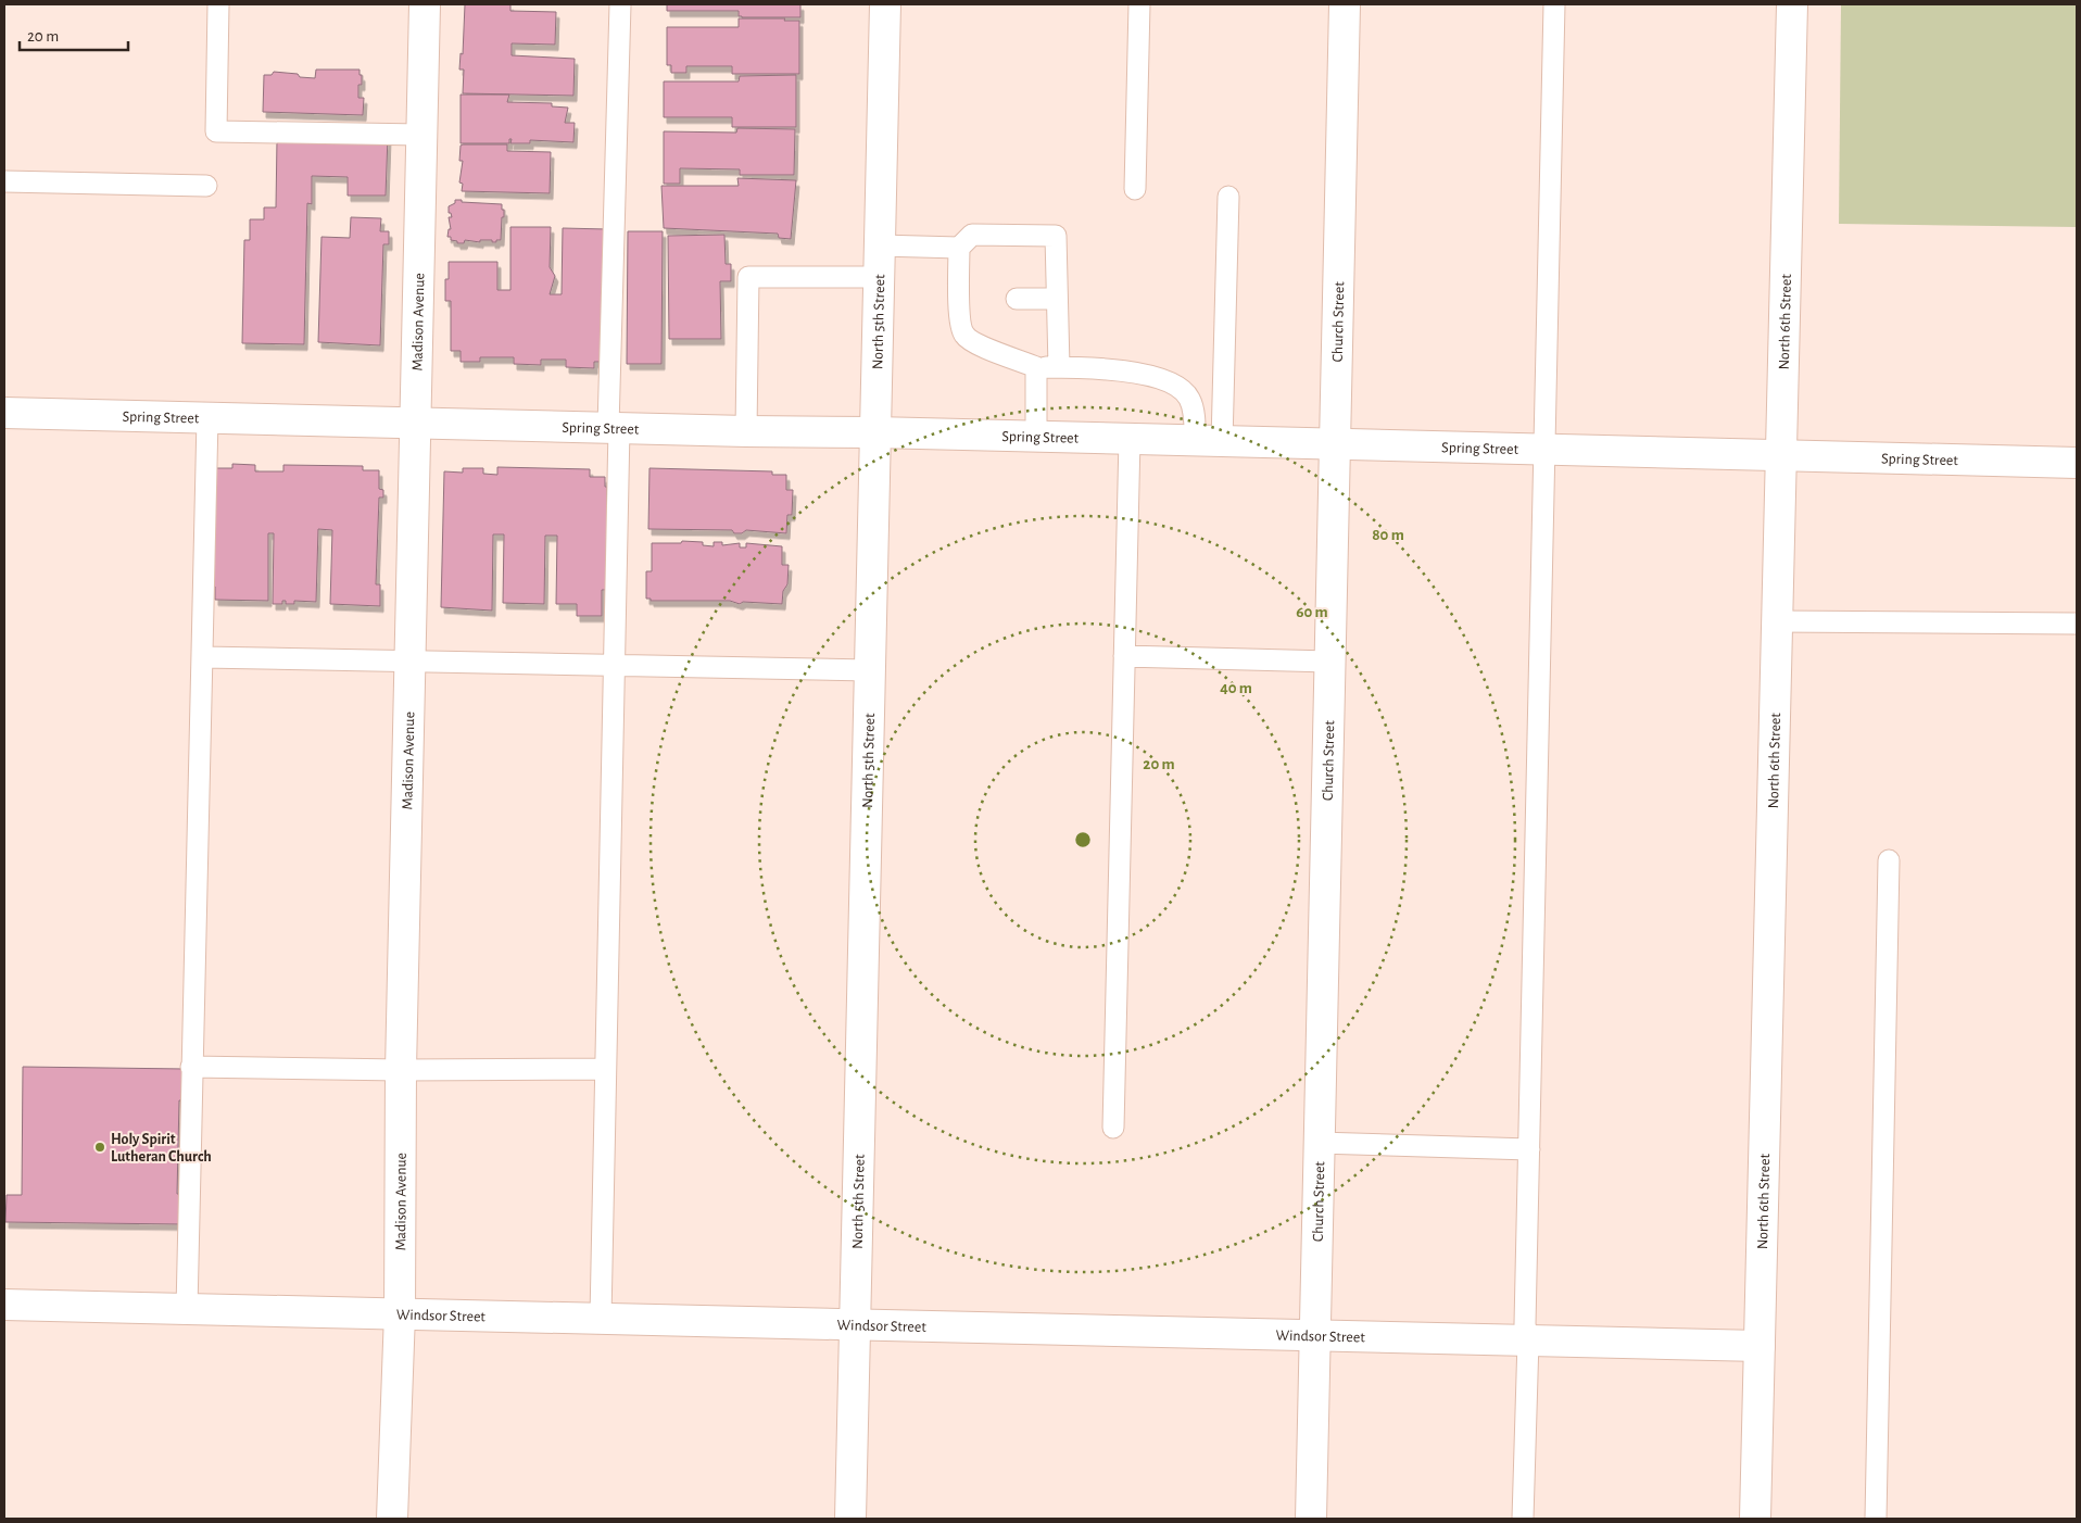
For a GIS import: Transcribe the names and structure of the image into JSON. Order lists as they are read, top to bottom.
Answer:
{
  "streets": {
    "street": [
      "Madison Avenue",
      "North 5th Street",
      "Church Street",
      "North 6th Street",
      "Spring Street",
      "Windsor Street"
    ]
  },
  "crossings": [
    ["Madison Avenue", "Spring Street"],
    ["Madison Avenue", "Windsor Street"],
    ["North 5th Street", "Spring Street"],
    ["North 5th Street", "Windsor Street"],
    ["Church Street", "Spring Street"],
    ["Church Street", "Windsor Street"],
    ["North 6th Street", "Spring Street"],
    ["North 6th Street", "Windsor Street"]
  ],
  "places": ["Holy Spirit Lutheran Church"],
  "scale_bar": "20 m",
  "rings": [
    "80 m",
    "60 m",
    "40 m",
    "20 m"
  ]
}
